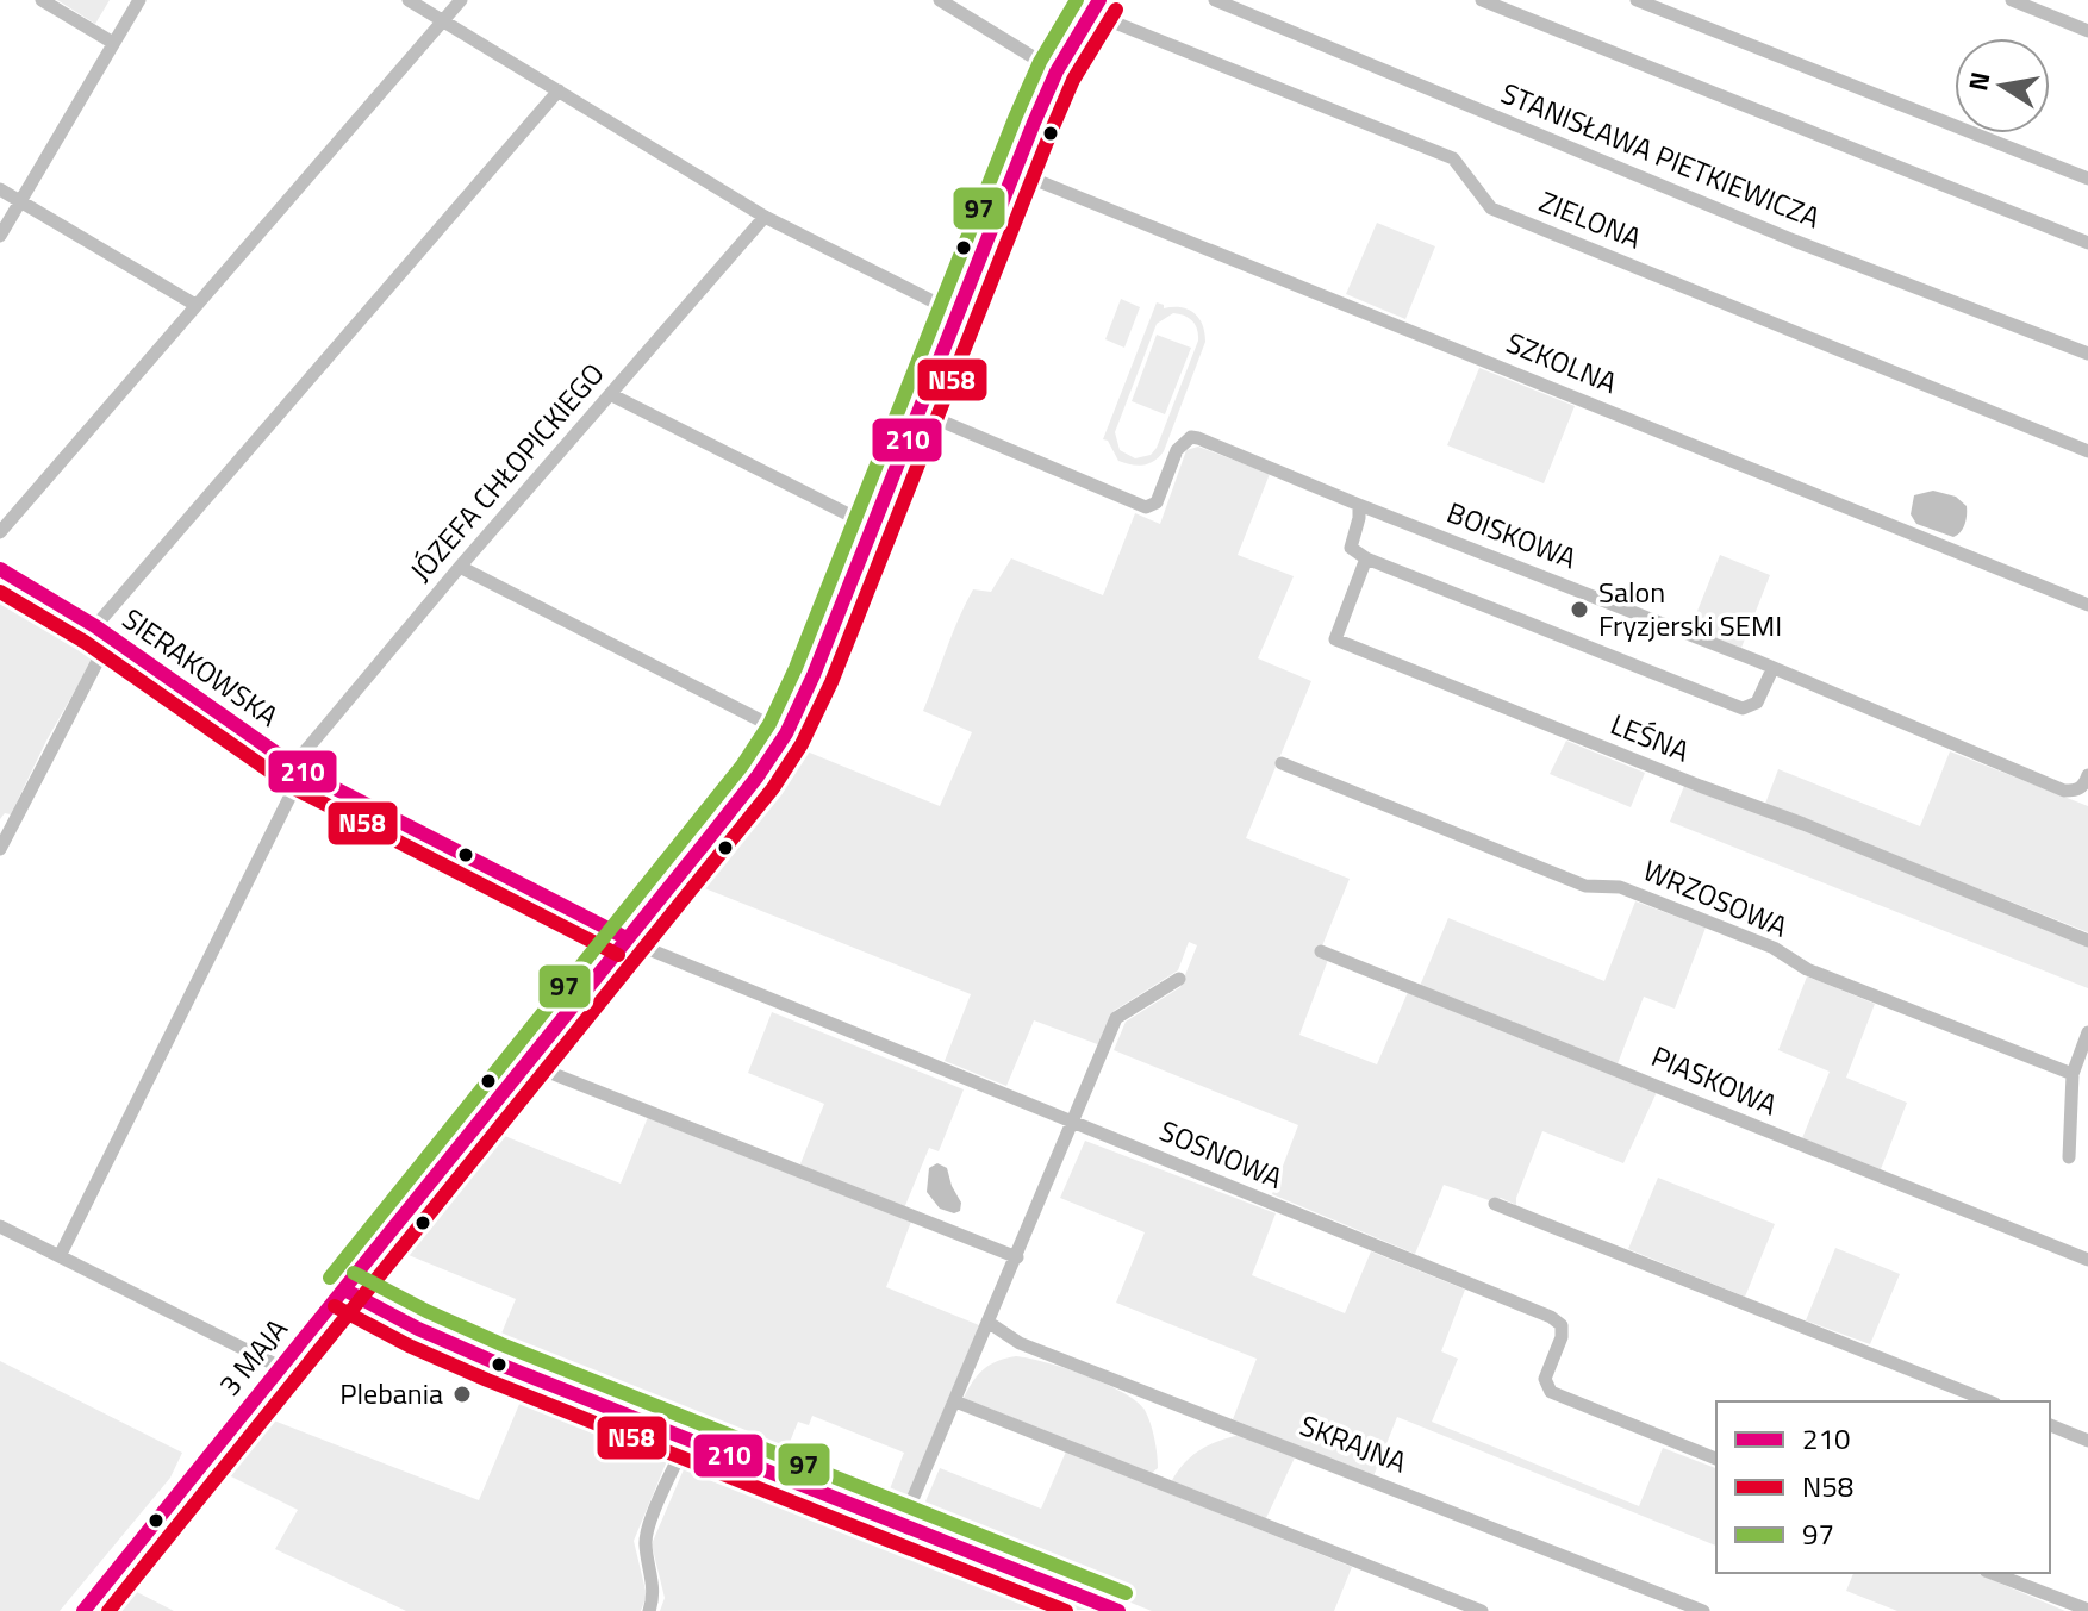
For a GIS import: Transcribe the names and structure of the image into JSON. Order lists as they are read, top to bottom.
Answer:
{
  "streets": {
    "street": [
      "STANISŁAWA PIETKIEWICZA",
      "ZIELONA",
      "SZKOLNA",
      "JÓZEFA CHŁOPICKIEGO",
      "BOISKOWA",
      "SIERAKOWSKA",
      "LEŚNA",
      "WRZOSOWA",
      "PIASKOWA",
      "SOSNOWA",
      "3 MAJA",
      "SKRAJNA"
    ]
  },
  "crossings": [
    ["ZIELONA", "3 MAJA"],
    ["SZKOLNA", "3 MAJA"],
    ["JÓZEFA CHŁOPICKIEGO", "SIERAKOWSKA"],
    ["BOISKOWA", "3 MAJA"],
    ["SIERAKOWSKA", "SOSNOWA"],
    ["SIERAKOWSKA", "3 MAJA"],
    ["SOSNOWA", "3 MAJA"]
  ],
  "places": ["Salon Fryzjerski SEMI", "Plebania"],
  "lines": ["transit line 210", "transit line 97", "transit line N58"],
  "legend": ["210", "N58", "97"],
  "north": "left"
}
